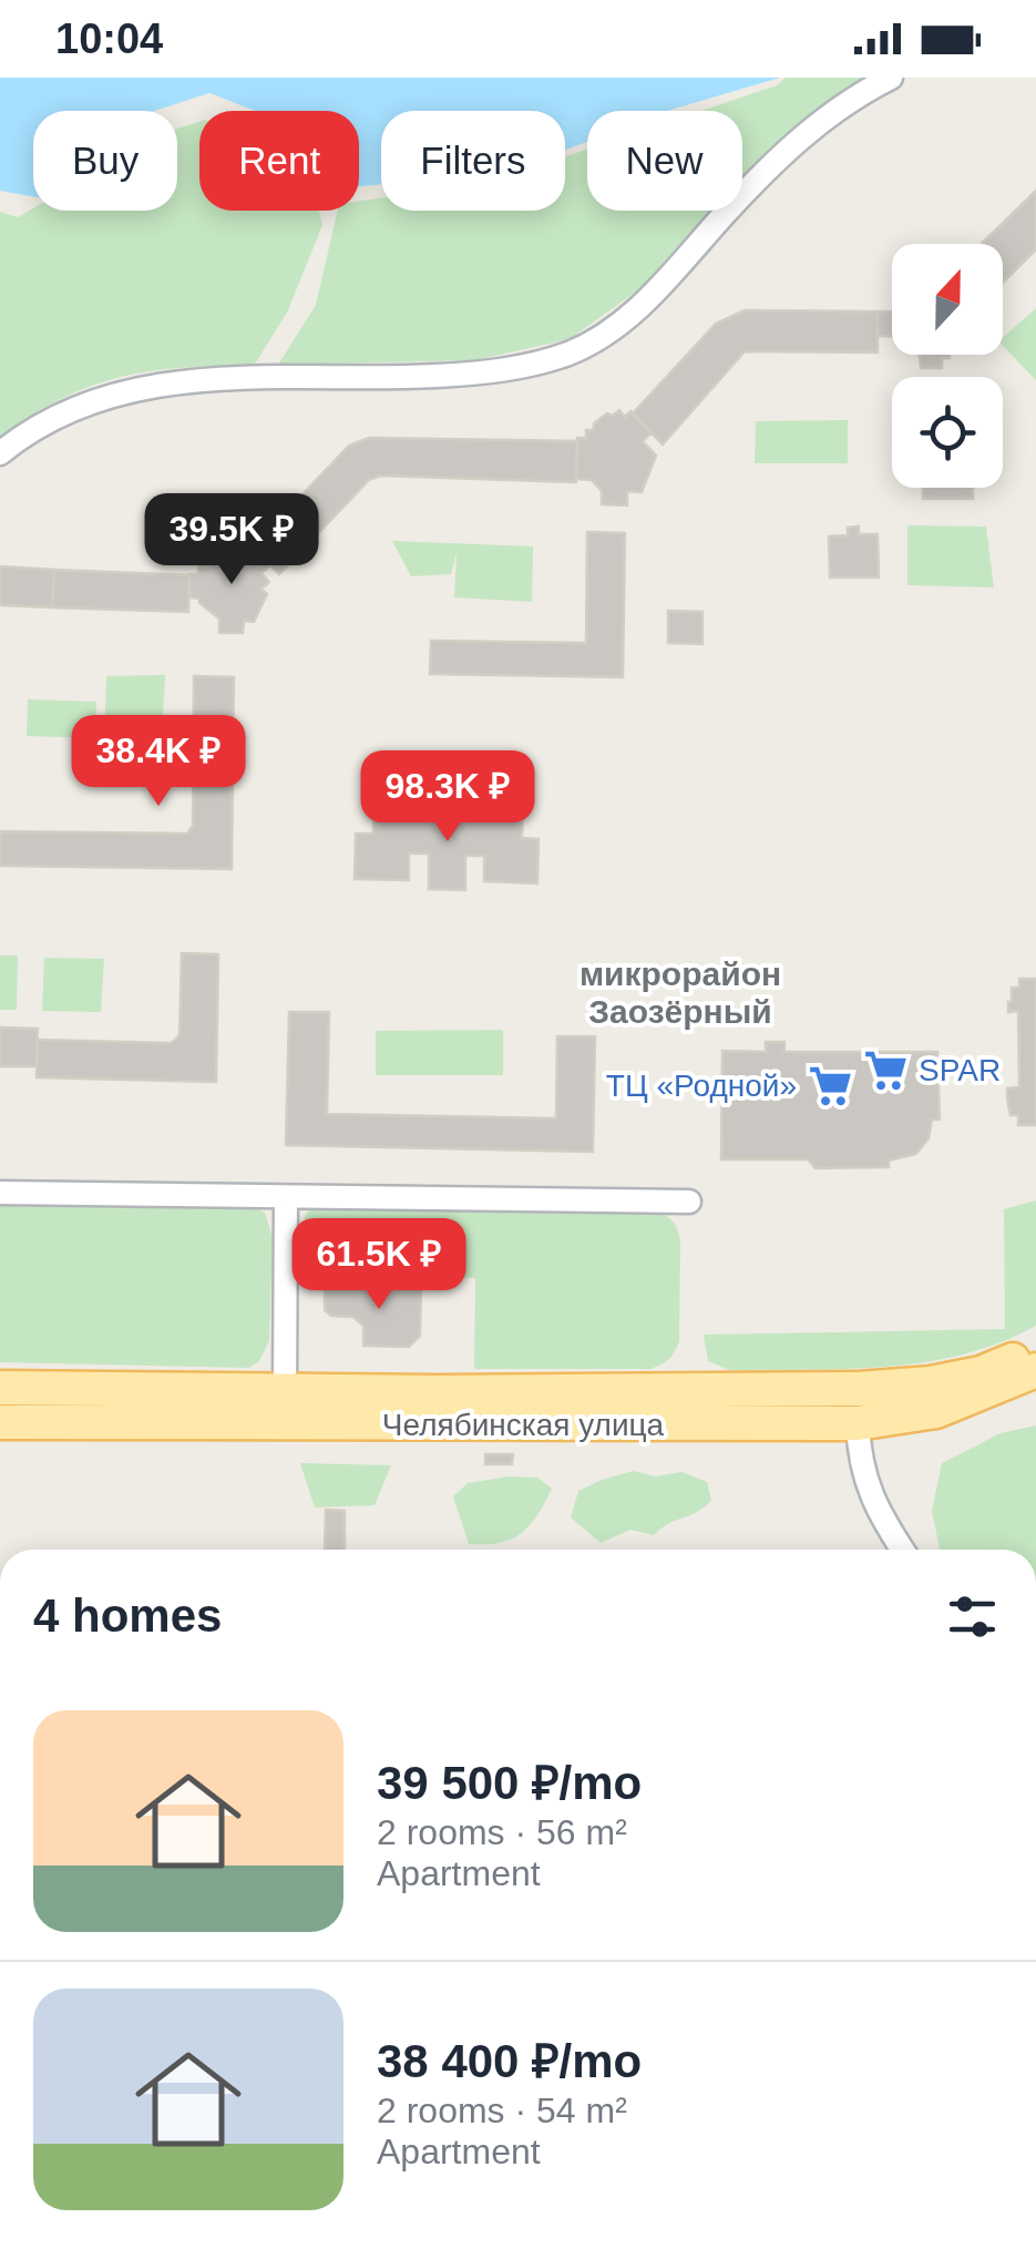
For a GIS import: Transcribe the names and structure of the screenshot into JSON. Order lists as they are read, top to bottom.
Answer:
{
  "streets": {
    "main road": ["Челябинская улица"]
  },
  "districts": ["микрорайон Заозёрный"],
  "places": {
    "supermarket": ["SPAR", "ТЦ «Родной»"]
  },
  "north": "top",
  "page": {
    "status": "10:04",
    "chip": [
      "Buy",
      "Rent",
      "Filters",
      "New"
    ],
    "price": [
      "39.5K ₽",
      "38.4K ₽",
      "98.3K ₽",
      "61.5K ₽"
    ],
    "heading": "4 homes",
    "list": [
      {
        "name": "39 500 ₽/mo",
        "note": "2 rooms · 56 m² · Apartment"
      },
      {
        "name": "38 400 ₽/mo",
        "note": "2 rooms · 54 m² · Apartment"
      }
    ]
  }
}
